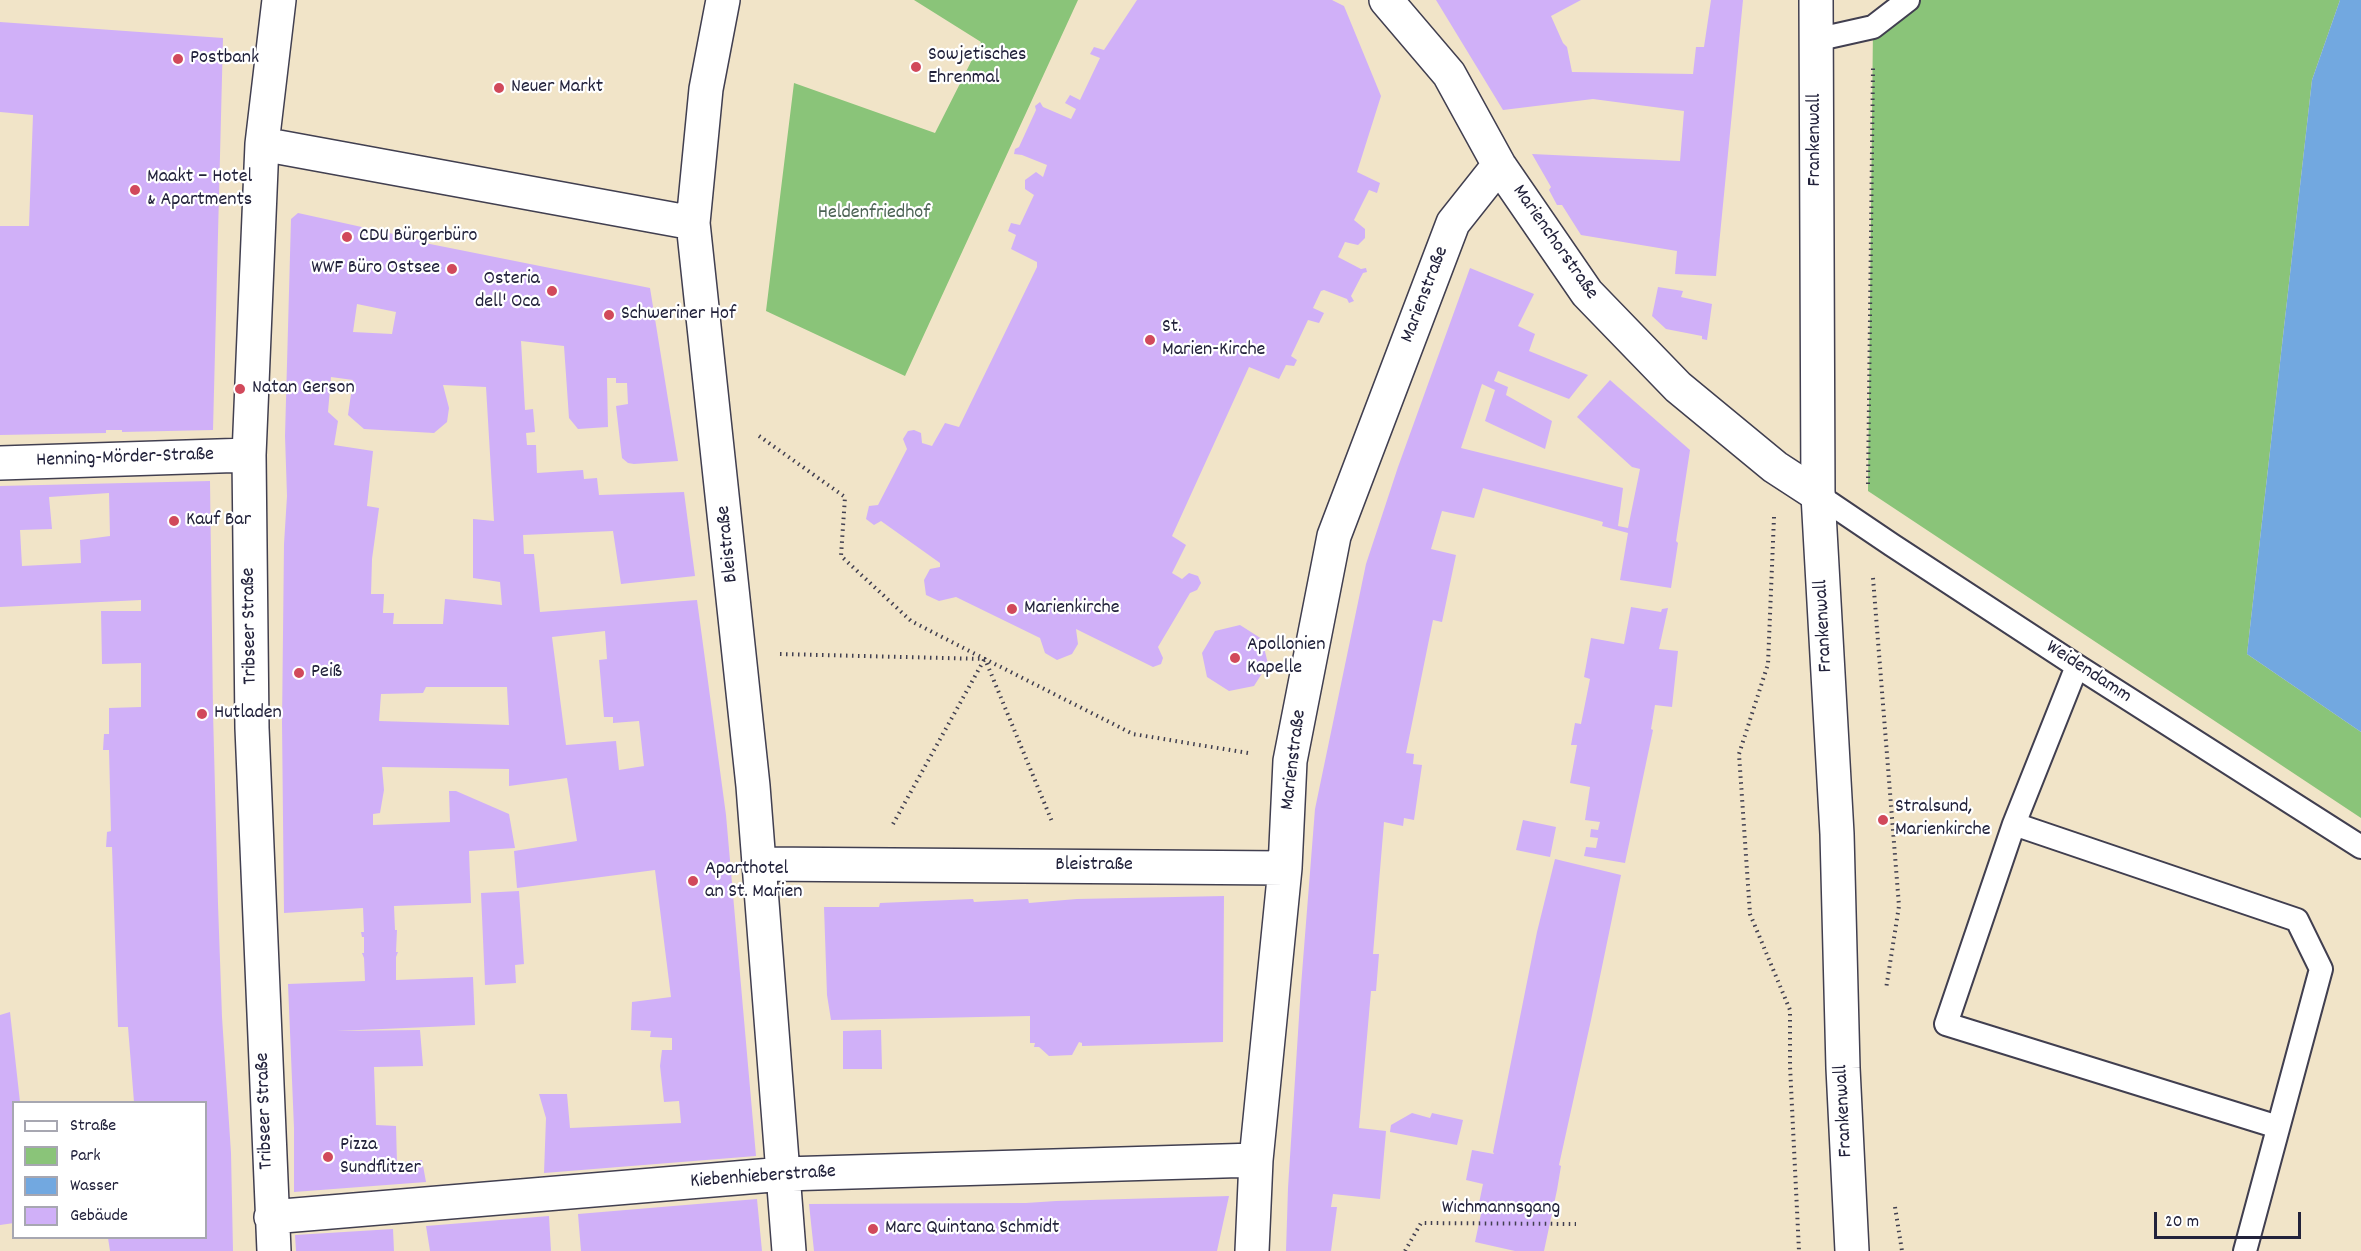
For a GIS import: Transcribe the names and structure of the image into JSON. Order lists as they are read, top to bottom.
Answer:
{
  "streets": {
    "street": [
      "Frankenwall",
      "Marienchorstraße",
      "Marienstraße",
      "Henning-Mörder-Straße",
      "Bleistraße",
      "Tribseer Straße",
      "Kiebenhieberstraße"
    ],
    "lane": ["Weidendamm"],
    "path": ["Wichmannsgang"]
  },
  "crossings": [
    ["Frankenwall", "Marienchorstraße"],
    ["Frankenwall", "Weidendamm"],
    ["Marienchorstraße", "Marienstraße"],
    ["Marienchorstraße", "Weidendamm"],
    ["Marienstraße", "Bleistraße"],
    ["Marienstraße", "Kiebenhieberstraße"],
    ["Henning-Mörder-Straße", "Tribseer Straße"],
    ["Bleistraße", "Kiebenhieberstraße"],
    ["Tribseer Straße", "Kiebenhieberstraße"]
  ],
  "parks": ["Heldenfriedhof"],
  "places": [
    "Postbank",
    "Sowjetisches Ehrenmal",
    "Neuer Markt",
    "Maakt – Hotel & Apartments",
    "CDU Bürgerbüro",
    "WWF Büro Ostsee",
    "Osteria dell' Oca",
    "Schweriner Hof",
    "St. Marien-Kirche",
    "Natan Gerson",
    "Kauf Bar",
    "Marienkirche",
    "Apollonien Kapelle",
    "Peiß",
    "Hutladen",
    "Stralsund, Marienkirche",
    "Aparthotel an St. Marien",
    "Pizza Sundflitzer",
    "Marc Quintana Schmidt"
  ],
  "legend": [
    "Straße",
    "Park",
    "Wasser",
    "Gebäude"
  ],
  "scale_bar": "20 m"
}
